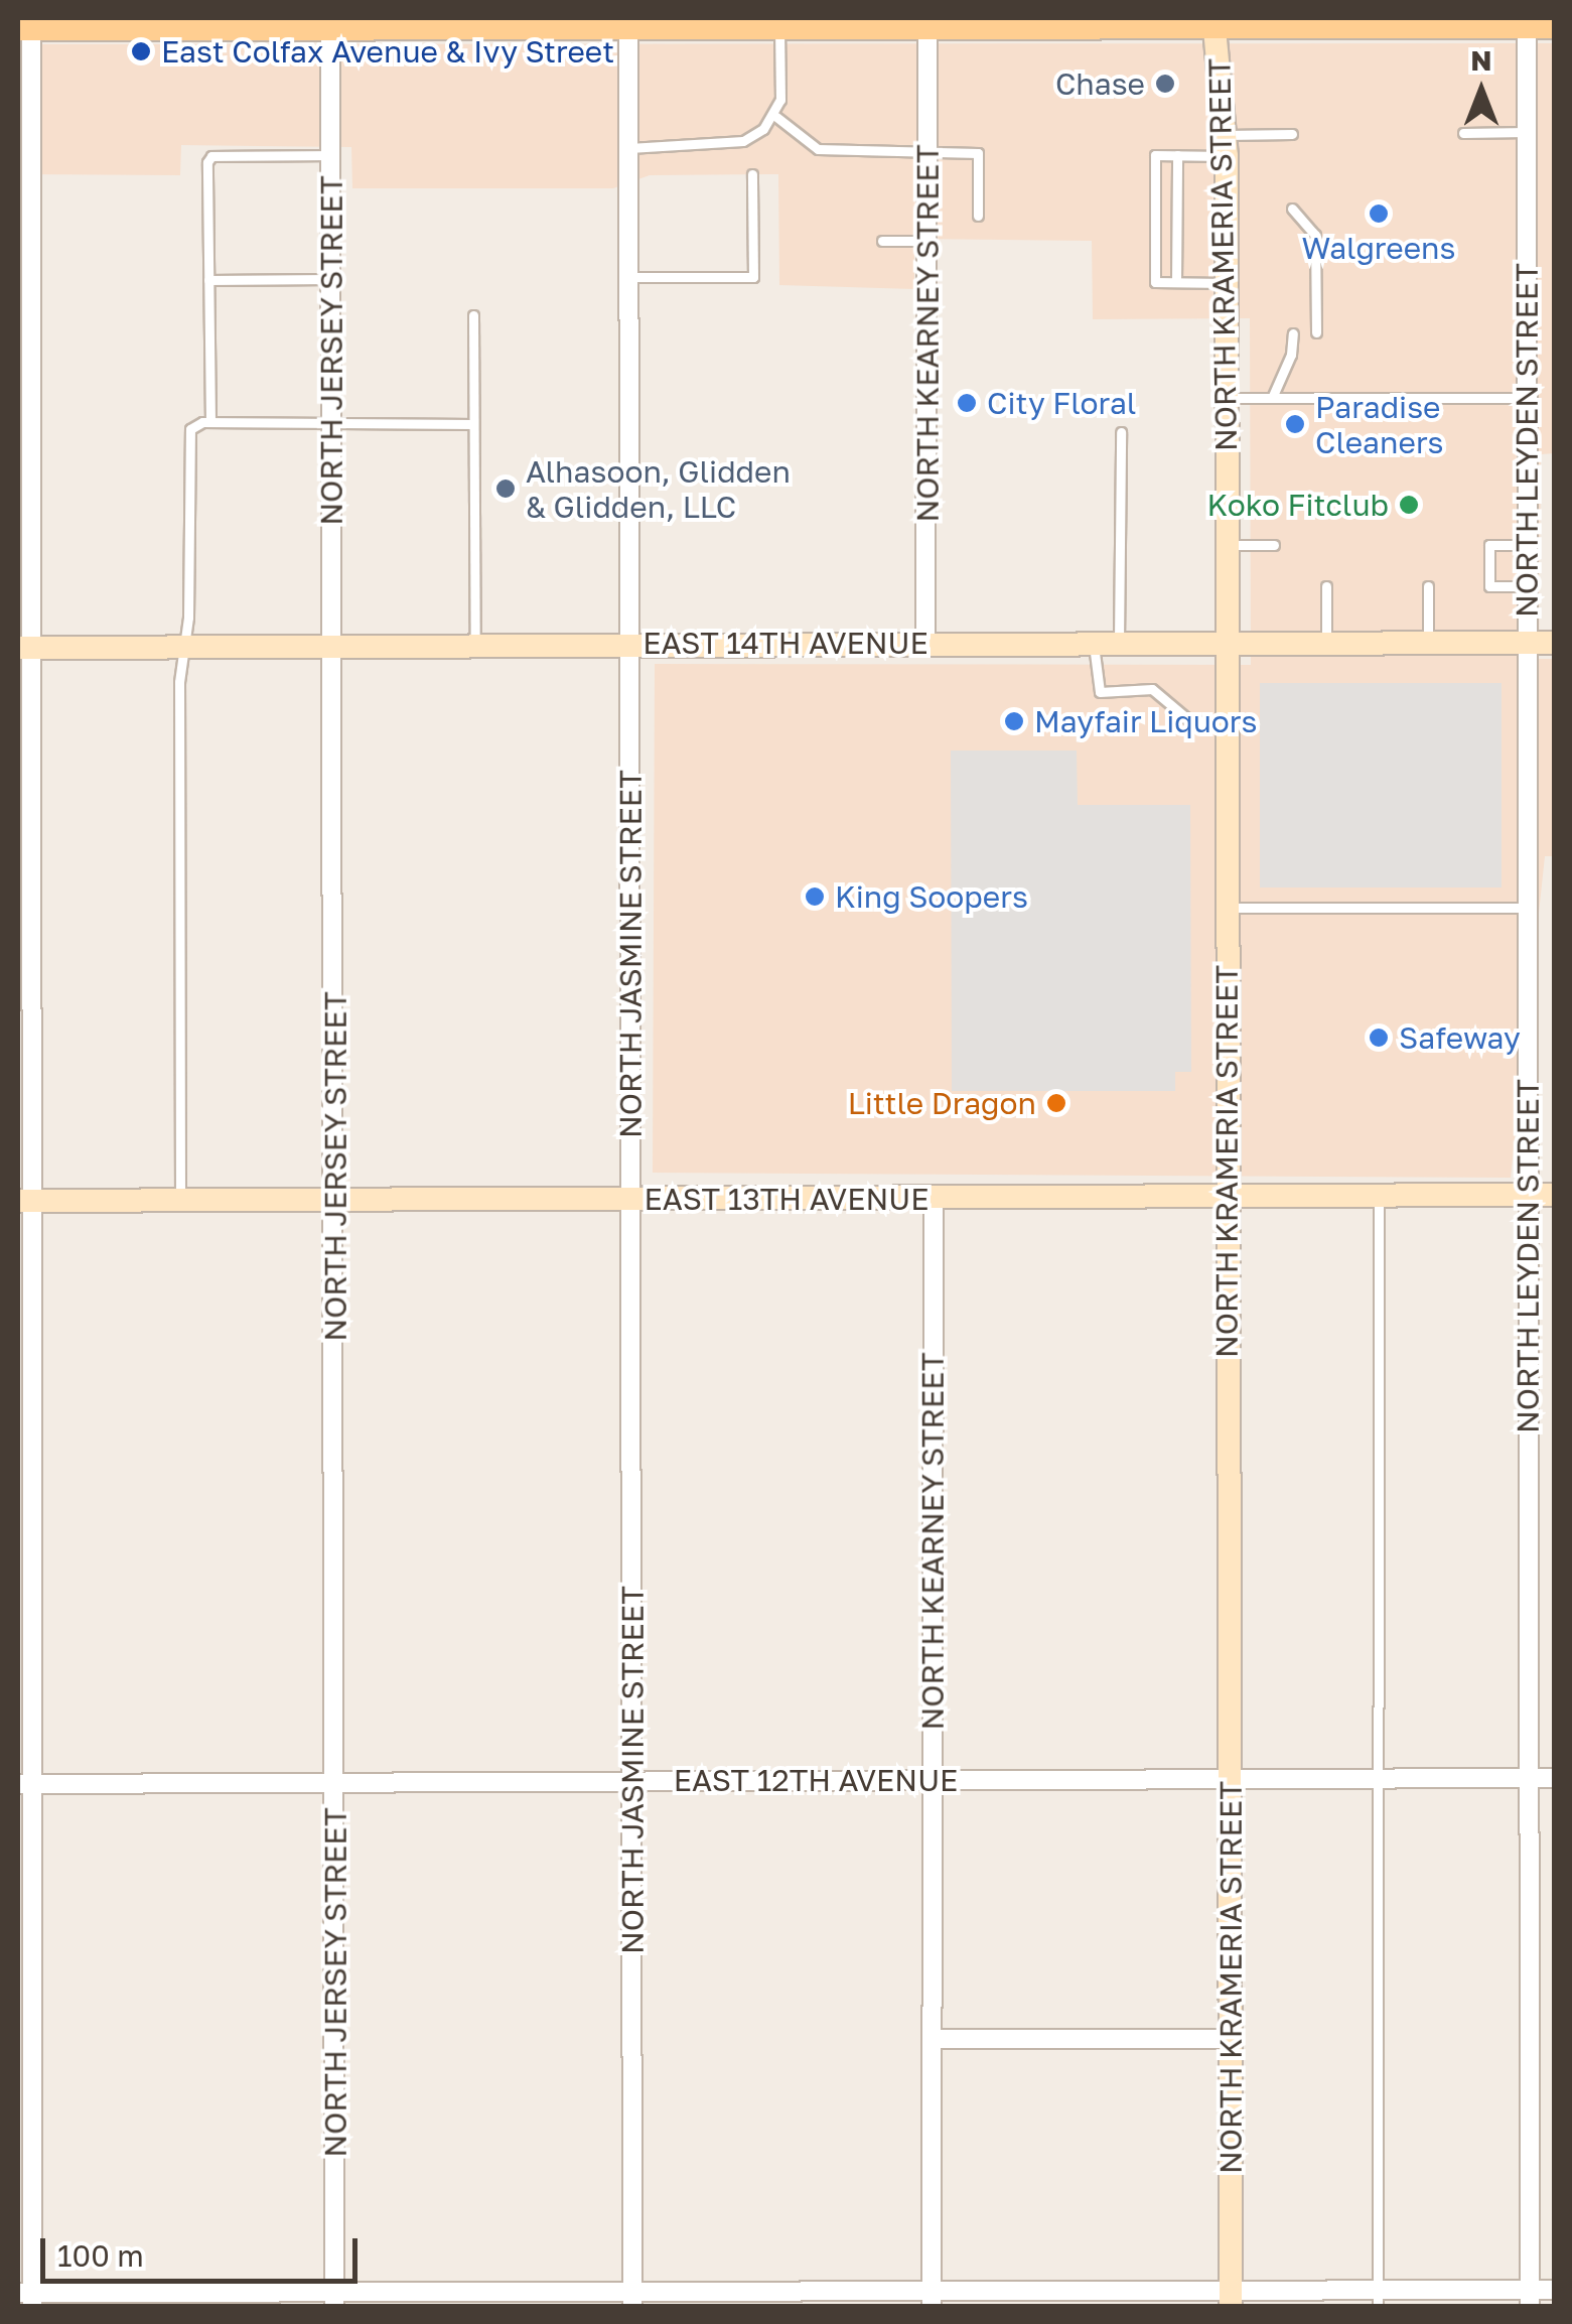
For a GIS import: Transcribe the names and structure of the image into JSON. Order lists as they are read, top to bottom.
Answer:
{
  "streets": {
    "main road": ["NORTH KRAMERIA STREET", "EAST 14TH AVENUE", "EAST 13TH AVENUE"],
    "street": [
      "NORTH KEARNEY STREET",
      "NORTH JERSEY STREET",
      "NORTH LEYDEN STREET",
      "NORTH JASMINE STREET",
      "EAST 12TH AVENUE"
    ]
  },
  "crossings": [
    ["NORTH KRAMERIA STREET", "EAST 14TH AVENUE"],
    ["NORTH KRAMERIA STREET", "EAST 13TH AVENUE"],
    ["NORTH KRAMERIA STREET", "EAST 12TH AVENUE"],
    ["NORTH KEARNEY STREET", "EAST 14TH AVENUE"],
    ["NORTH KEARNEY STREET", "EAST 13TH AVENUE"],
    ["NORTH KEARNEY STREET", "EAST 12TH AVENUE"],
    ["NORTH JERSEY STREET", "EAST 14TH AVENUE"],
    ["NORTH JERSEY STREET", "EAST 13TH AVENUE"],
    ["NORTH JERSEY STREET", "EAST 12TH AVENUE"],
    ["NORTH LEYDEN STREET", "EAST 14TH AVENUE"],
    ["NORTH LEYDEN STREET", "EAST 13TH AVENUE"],
    ["NORTH LEYDEN STREET", "EAST 12TH AVENUE"],
    ["EAST 14TH AVENUE", "NORTH JASMINE STREET"],
    ["NORTH JASMINE STREET", "EAST 13TH AVENUE"],
    ["NORTH JASMINE STREET", "EAST 12TH AVENUE"]
  ],
  "places": [
    "East Colfax Avenue & Ivy Street",
    "Chase",
    "Walgreens",
    "City Floral",
    "Paradise Cleaners",
    "Alhasoon, Glidden & Glidden, LLC",
    "Koko Fitclub",
    "Mayfair Liquors",
    "King Soopers",
    "Safeway",
    "Little Dragon"
  ],
  "scale_bar": "100 m",
  "north": "top"
}
